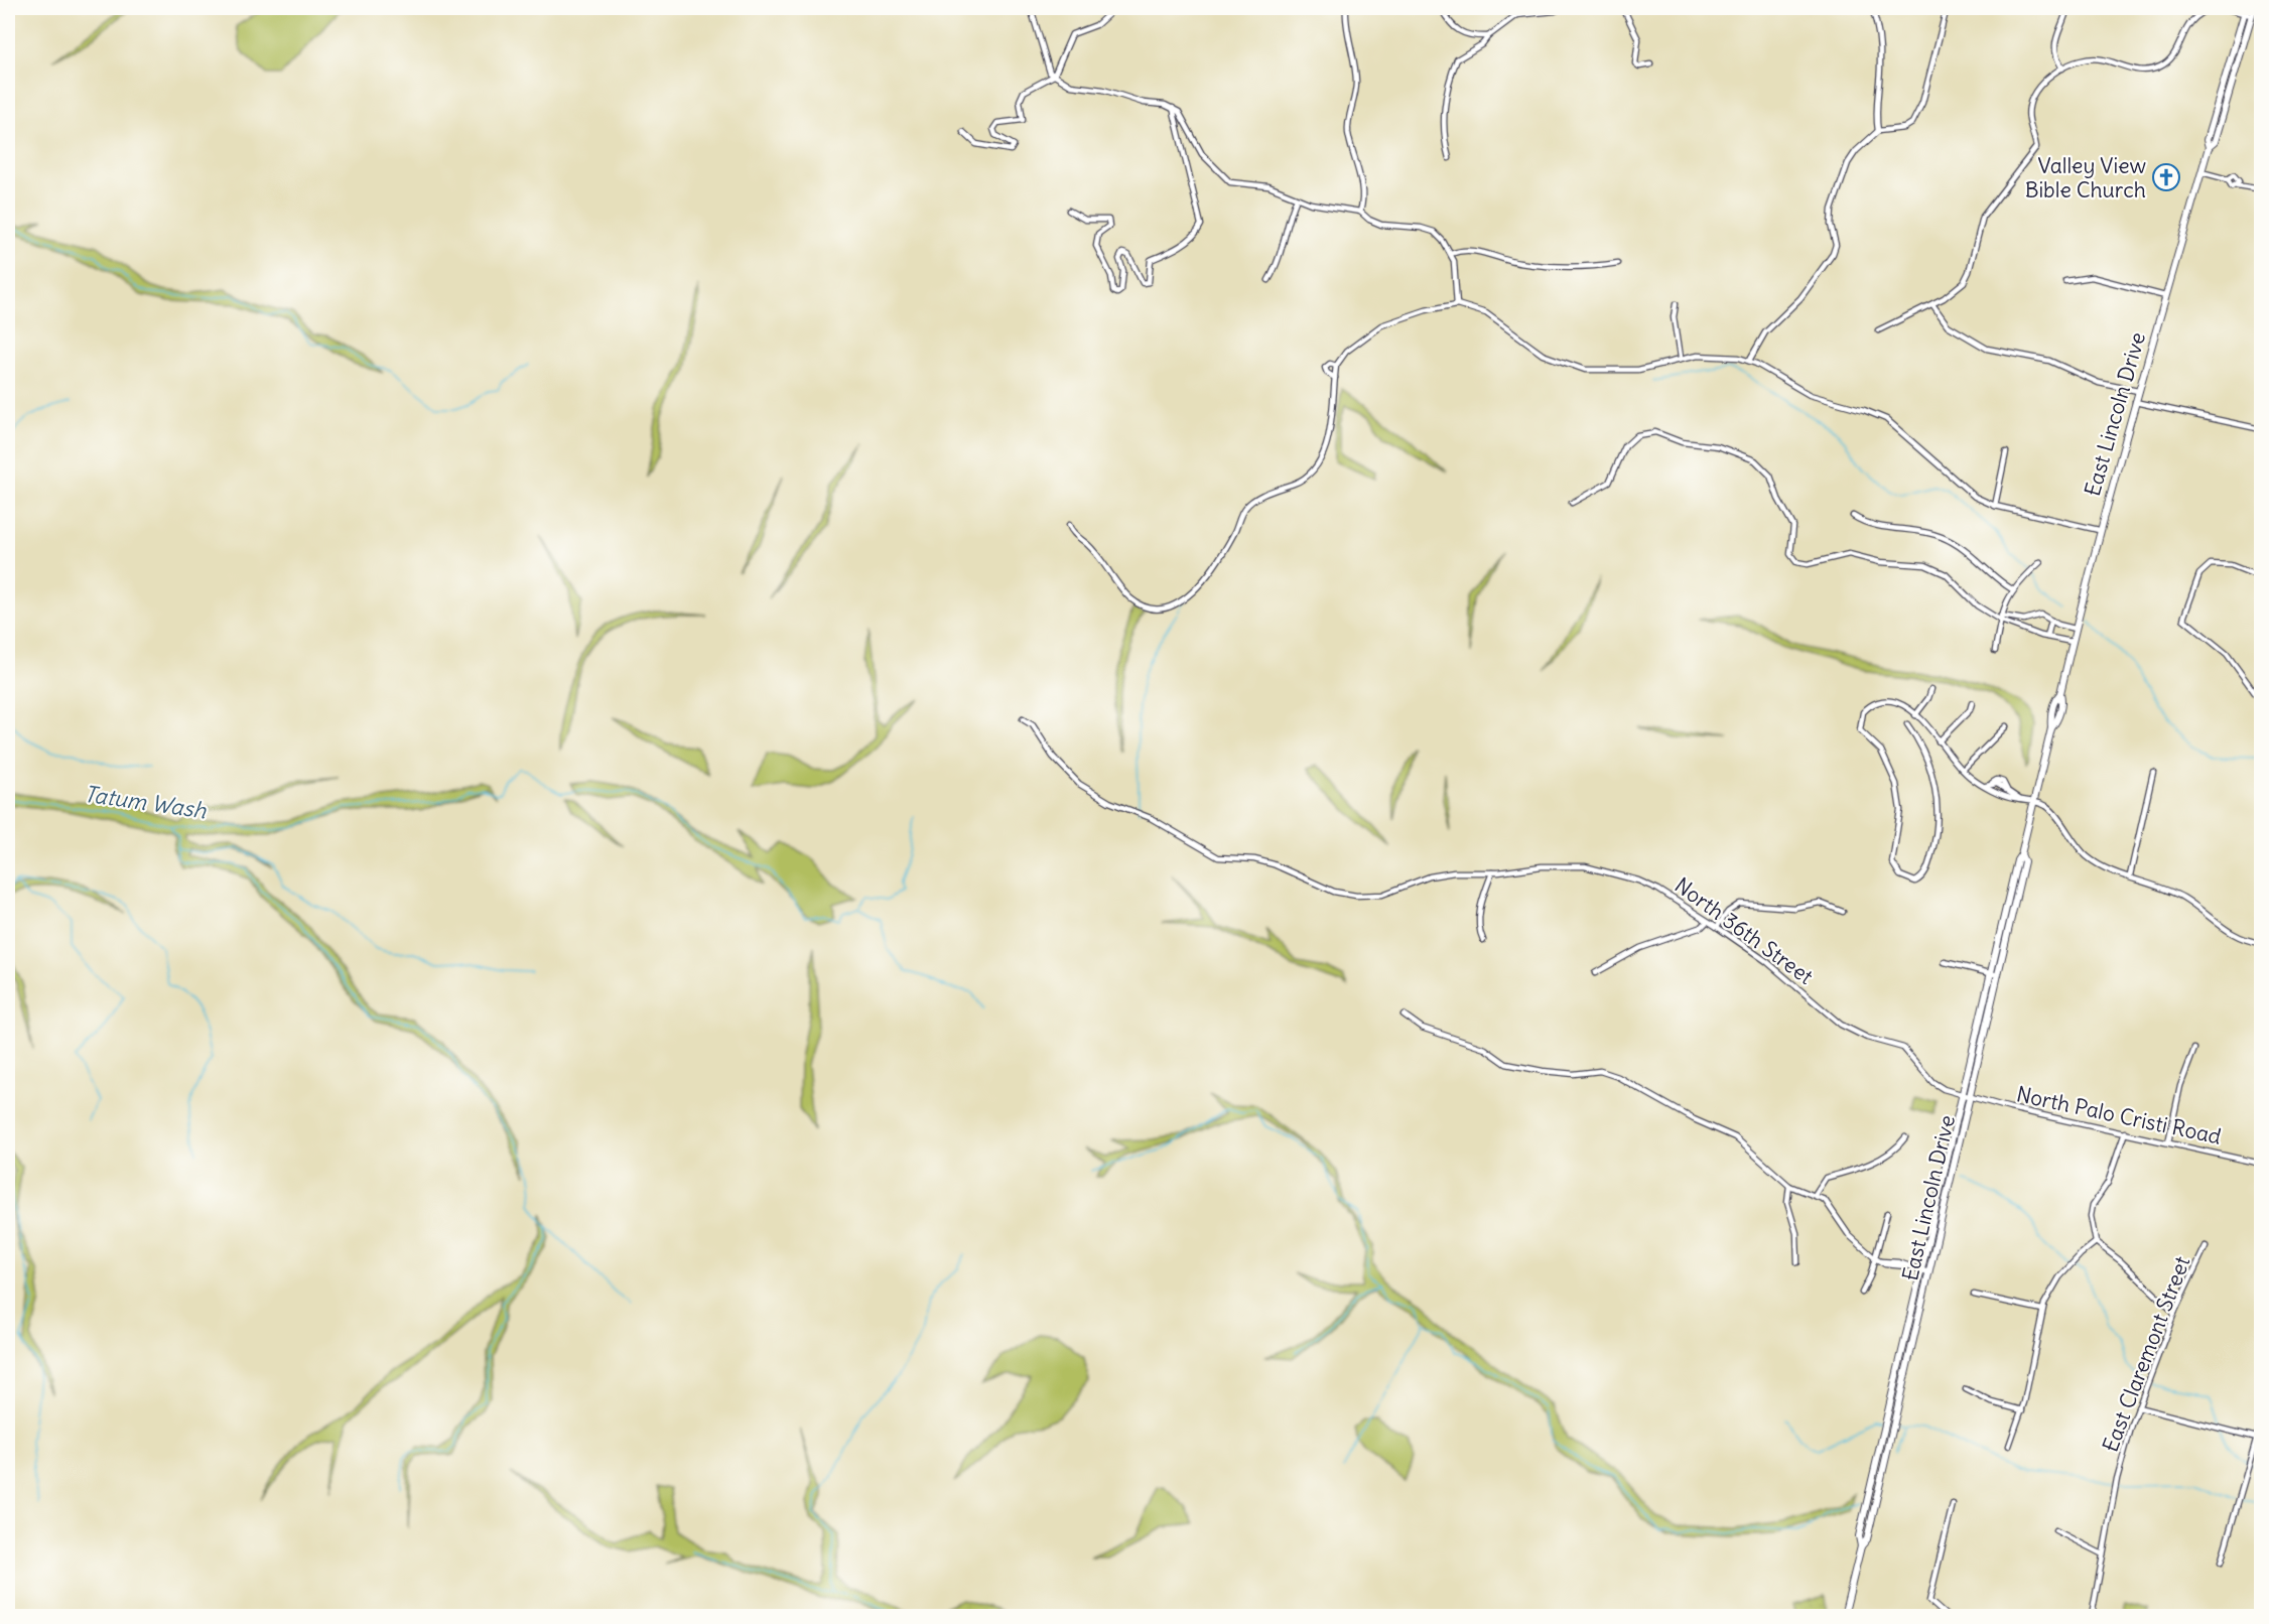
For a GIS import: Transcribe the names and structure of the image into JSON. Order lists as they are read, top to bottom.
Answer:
{
  "streets": {
    "main road": ["East Lincoln Drive"],
    "street": ["North 36th Street", "North Palo Cristi Road", "East Claremont Street"]
  },
  "crossings": [
    ["East Lincoln Drive", "North 36th Street"],
    ["East Lincoln Drive", "North Palo Cristi Road"],
    ["North 36th Street", "North Palo Cristi Road"]
  ],
  "water": ["Tatum Wash"],
  "places": {
    "church": ["Valley View Bible Church"]
  }
}
